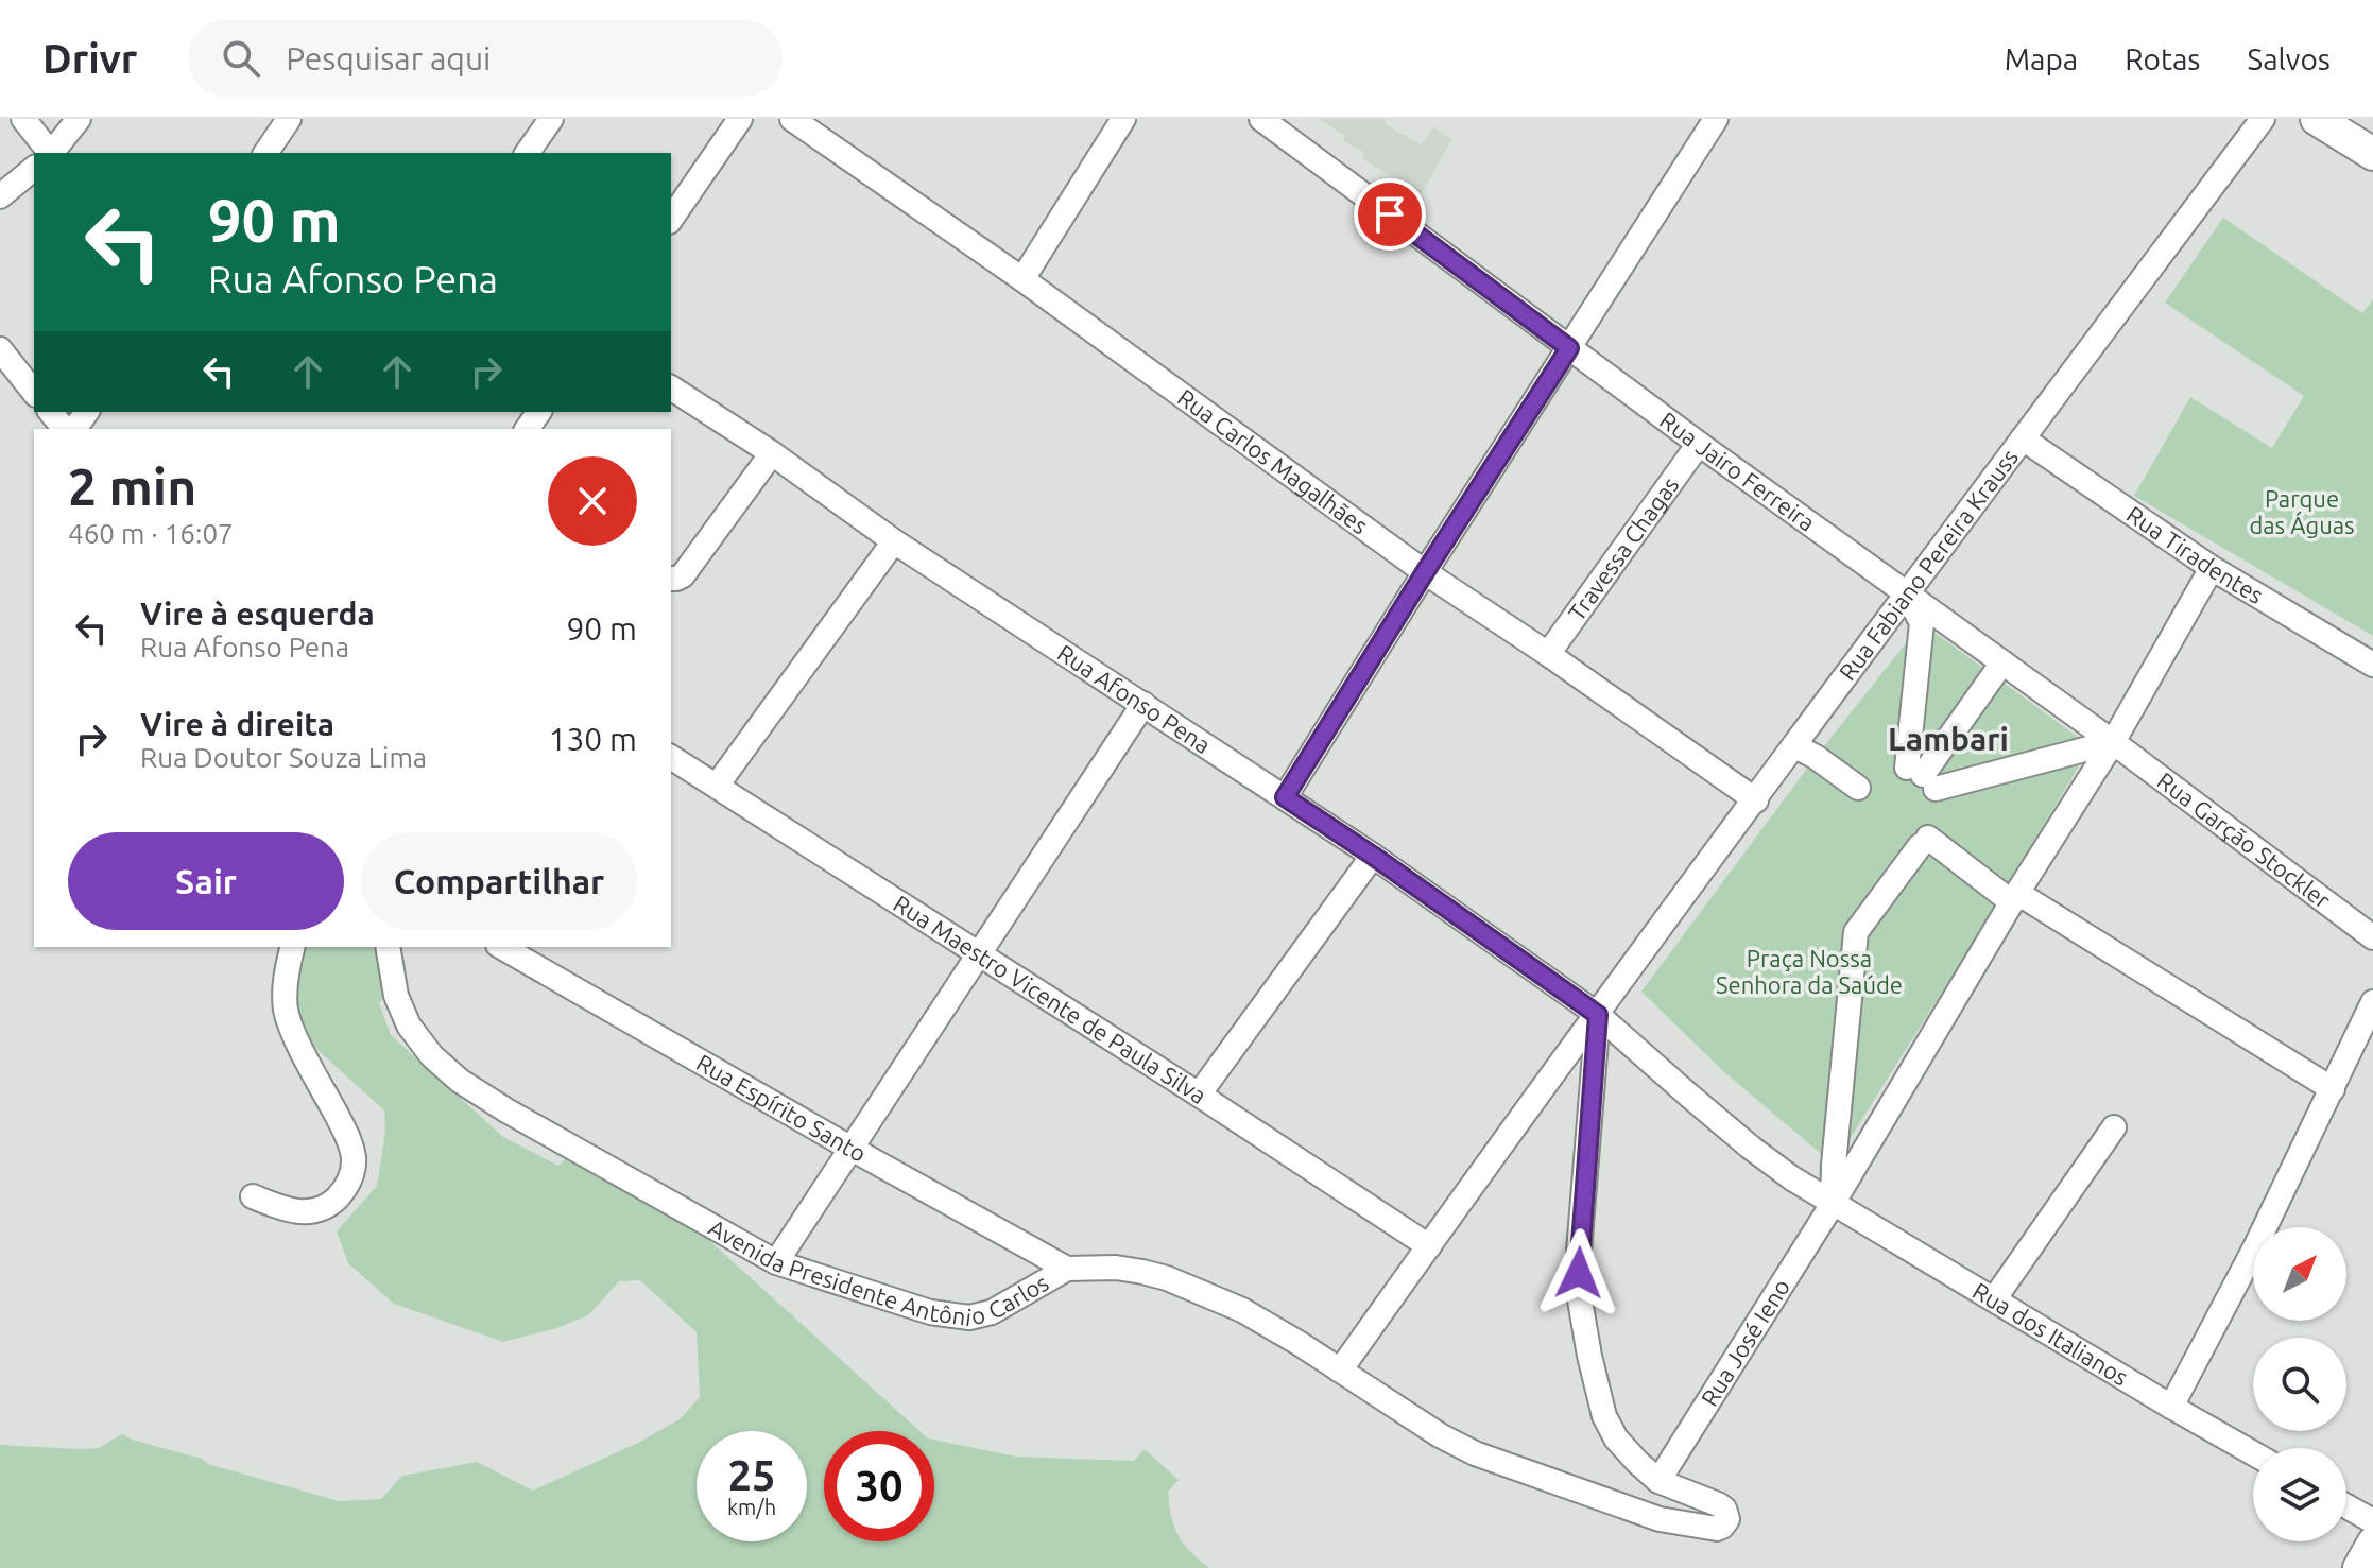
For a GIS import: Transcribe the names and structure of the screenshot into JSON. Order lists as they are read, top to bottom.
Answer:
{
  "streets": {
    "street": [
      "Rua Carlos Magalhães",
      "Rua Jairo Ferreira",
      "Travessa Chagas",
      "Rua Tiradentes",
      "Rua Fabiano Pereira Krauss",
      "Rua Afonso Pena",
      "Rua Garção Stockler",
      "Rua Maestro Vicente de Paula Silva",
      "Rua Espírito Santo",
      "Avenida Presidente Antônio Carlos",
      "Rua dos Italianos",
      "Rua José Ieno"
    ]
  },
  "crossings": [
    ["Rua Carlos Magalhães", "Travessa Chagas"],
    ["Rua Carlos Magalhães", "Rua Fabiano Pereira Krauss"],
    ["Rua Jairo Ferreira", "Travessa Chagas"],
    ["Rua Jairo Ferreira", "Rua Fabiano Pereira Krauss"],
    ["Rua Tiradentes", "Rua Fabiano Pereira Krauss"],
    ["Rua Fabiano Pereira Krauss", "Rua Afonso Pena"],
    ["Rua Fabiano Pereira Krauss", "Rua Maestro Vicente de Paula Silva"],
    ["Rua Fabiano Pereira Krauss", "Avenida Presidente Antônio Carlos"],
    ["Rua Espírito Santo", "Avenida Presidente Antônio Carlos"],
    ["Avenida Presidente Antônio Carlos", "Rua José Ieno"],
    ["Rua dos Italianos", "Rua José Ieno"]
  ],
  "districts": ["Lambari"],
  "parks": ["Parque das Águas", "Praça Nossa Senhora da Saúde"],
  "north": "top right",
  "page": {
    "header": "Drivr",
    "search": "Pesquisar aqui",
    "nav": ["Mapa", "Rotas", "Salvos"],
    "turn": ["90 m", "Rua Afonso Pena"],
    "heading": ["2 min", "460 m · 16:07"],
    "list": [
      {
        "name": "Vire à esquerda",
        "note": "Rua Afonso Pena",
        "value": "90 m"
      },
      {
        "name": "Vire à direita",
        "note": "Rua Doutor Souza Lima",
        "value": "130 m"
      }
    ],
    "buttons": ["Sair", "Compartilhar"],
    "speed": "25 km/h",
    "limit": "30"
  }
}
